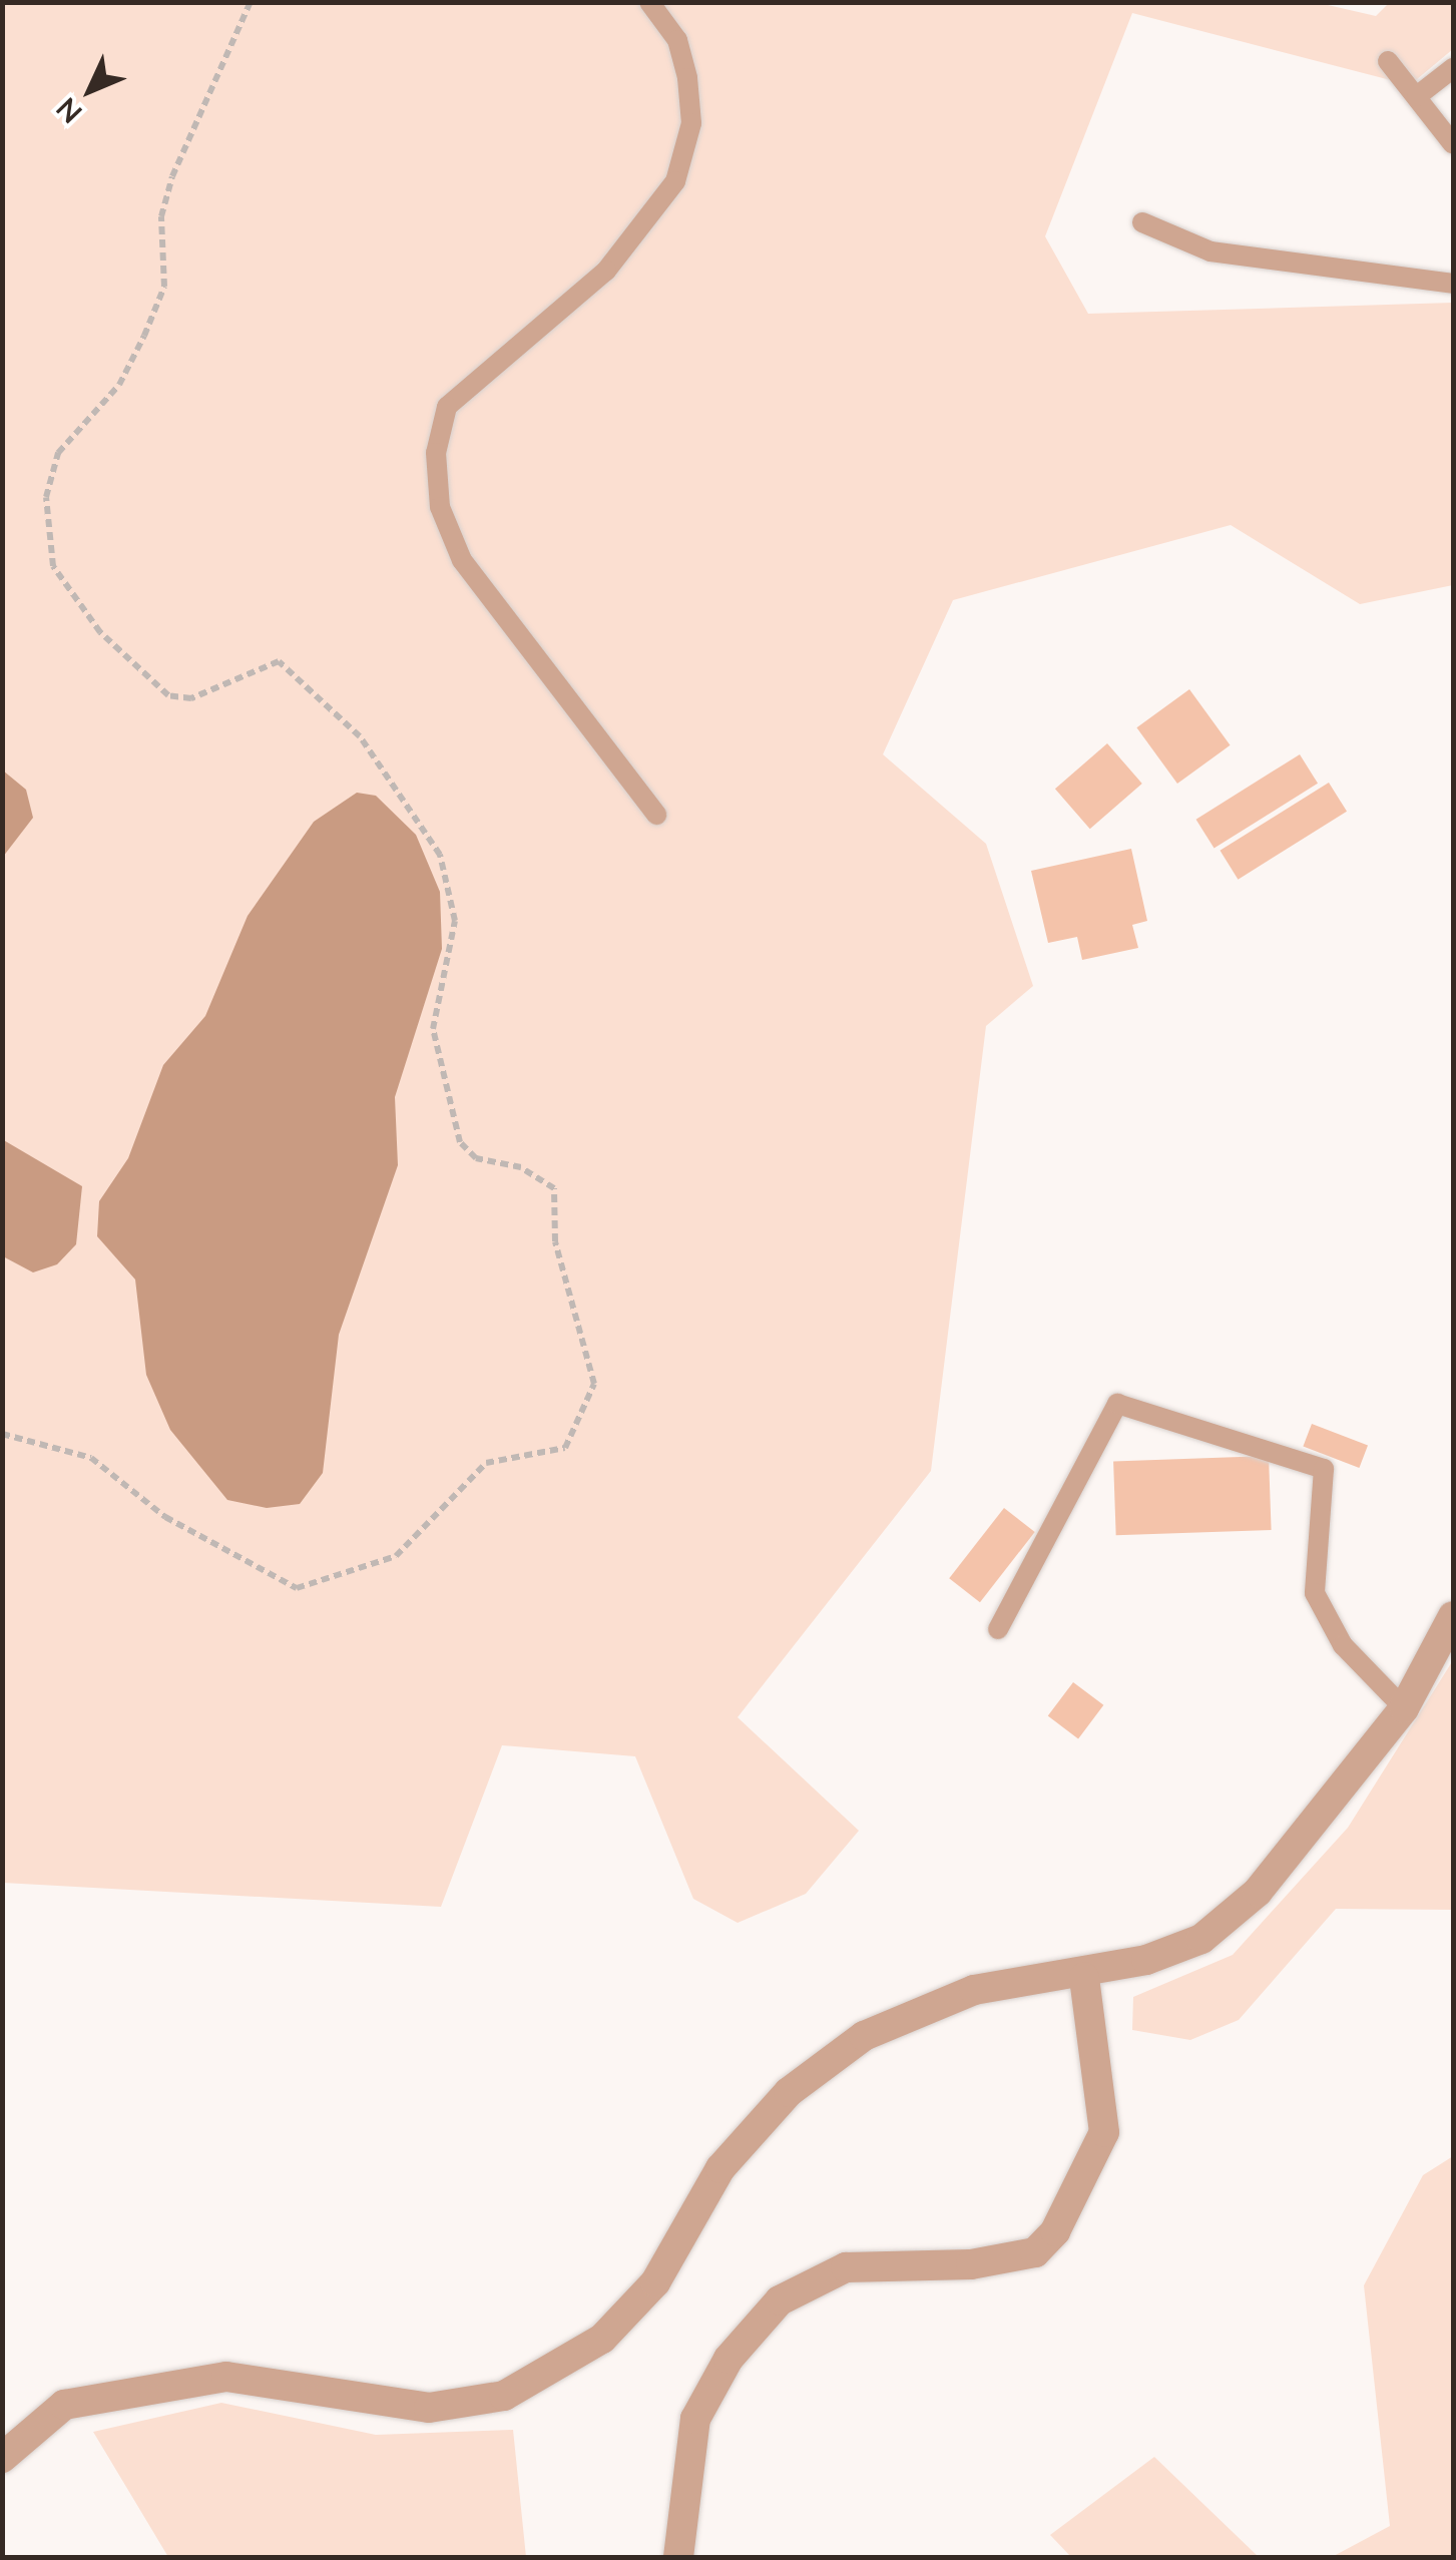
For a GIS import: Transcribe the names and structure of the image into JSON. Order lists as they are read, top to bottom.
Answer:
{
  "north": "bottom left"
}
